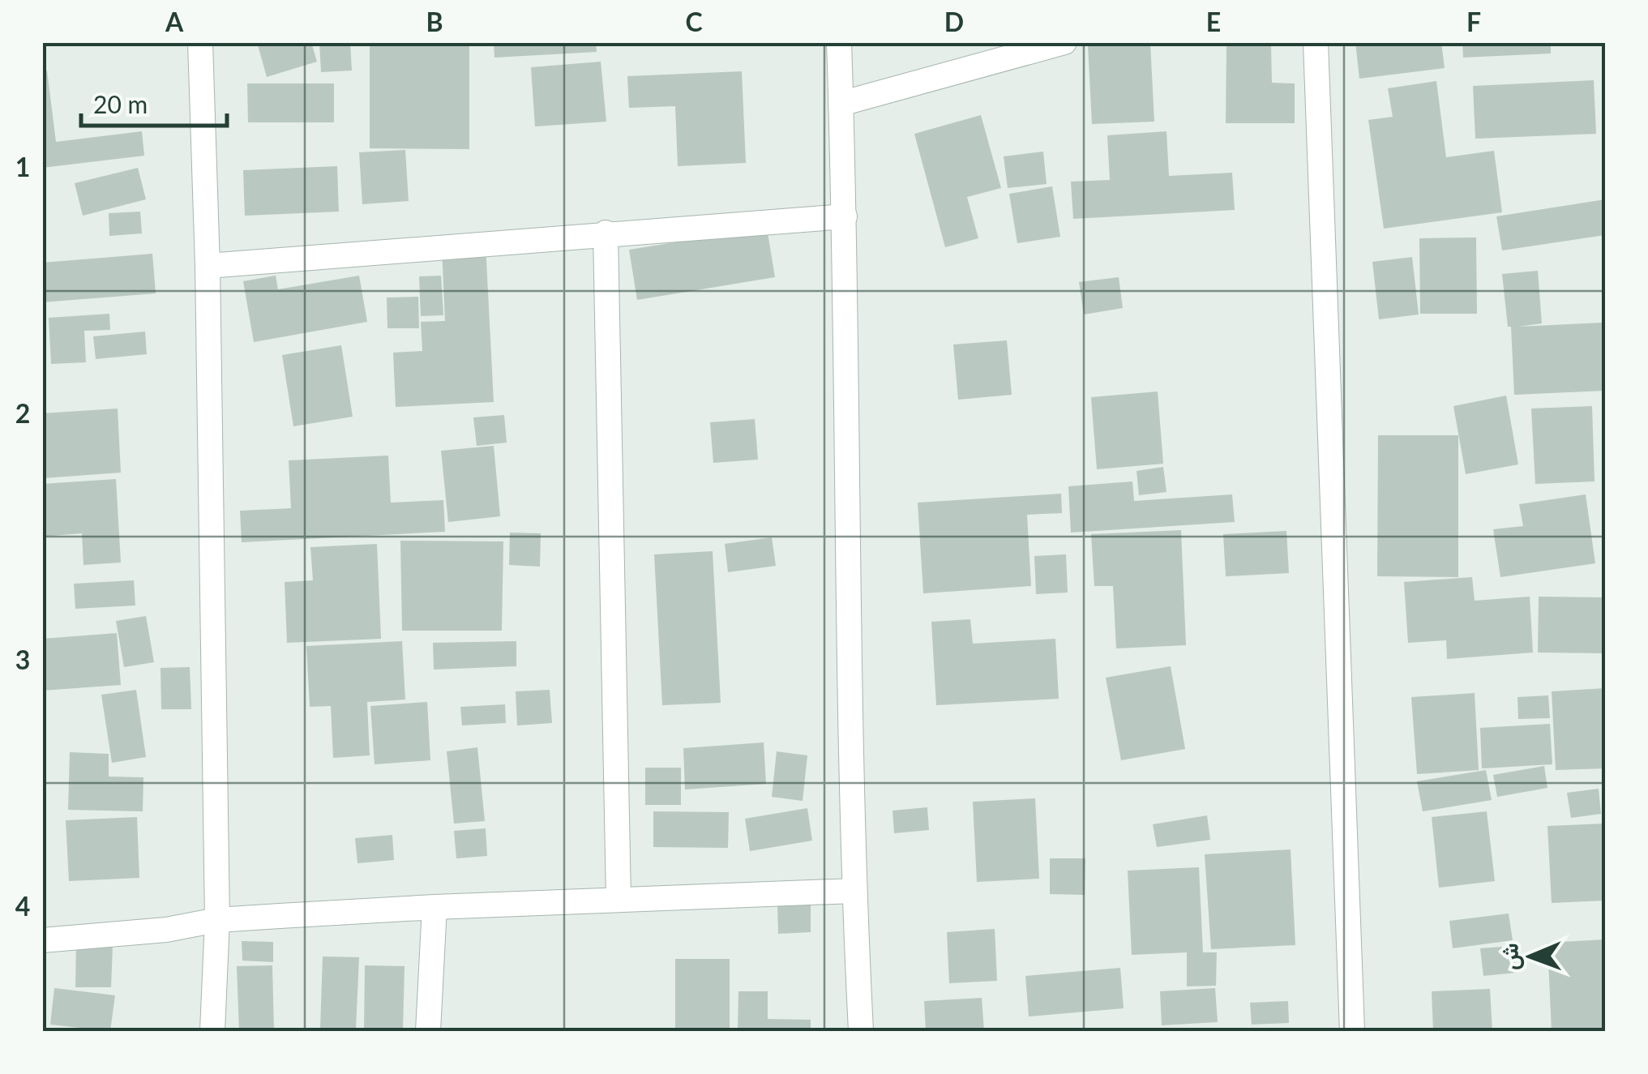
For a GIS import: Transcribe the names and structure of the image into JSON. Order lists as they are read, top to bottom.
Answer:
{
  "scale_bar": "20 m",
  "north": "left",
  "grid": {
    "columns": [
      "A",
      "B",
      "C",
      "D",
      "E",
      "F"
    ],
    "rows": [
      "1",
      "2",
      "3",
      "4"
    ]
  }
}
